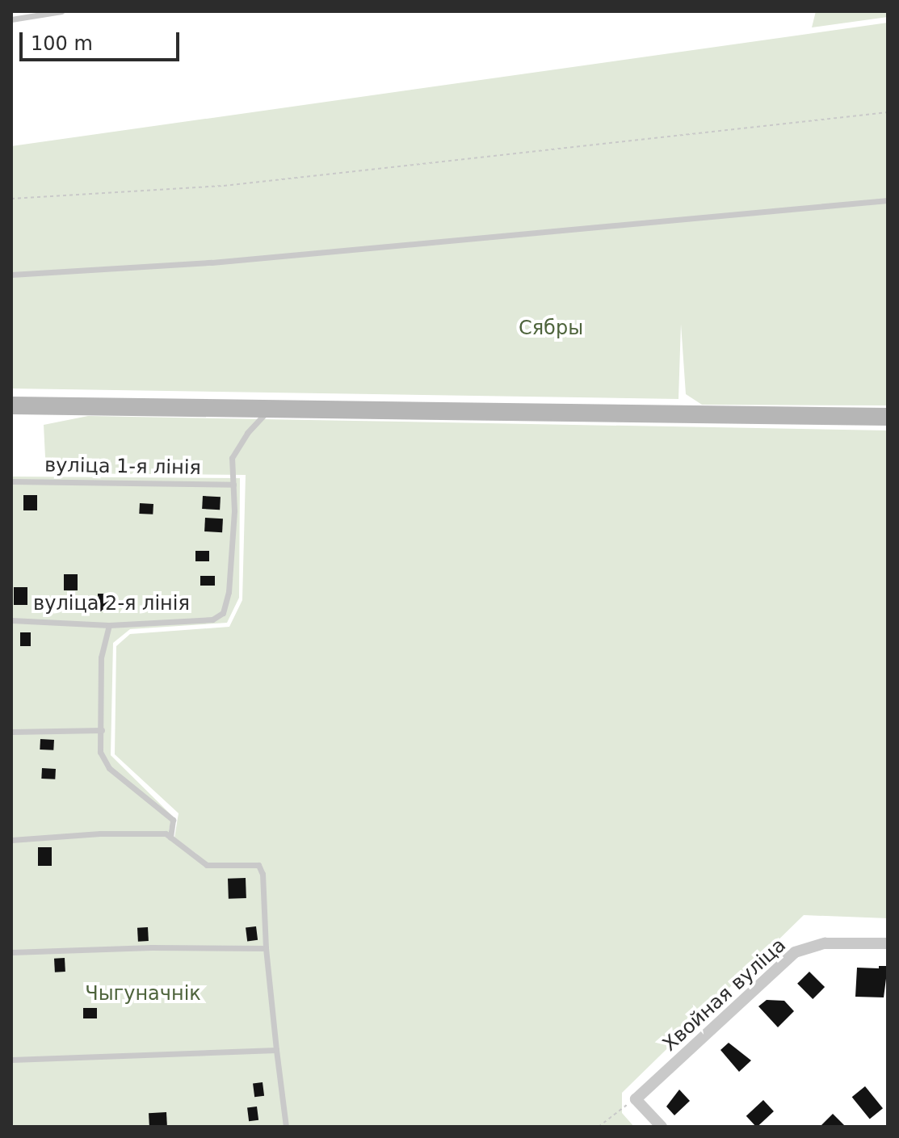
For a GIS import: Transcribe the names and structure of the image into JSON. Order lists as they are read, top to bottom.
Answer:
{
  "streets": {
    "street": ["Хвойная вуліца"],
    "lane": ["вуліца 1-я лінія", "вуліца 2-я лінія"]
  },
  "crossings": [
    ["вуліца 1-я лінія", "вуліца 2-я лінія"]
  ],
  "parks": ["Сябры", "Чыгуначнік"],
  "scale_bar": "100 m"
}
